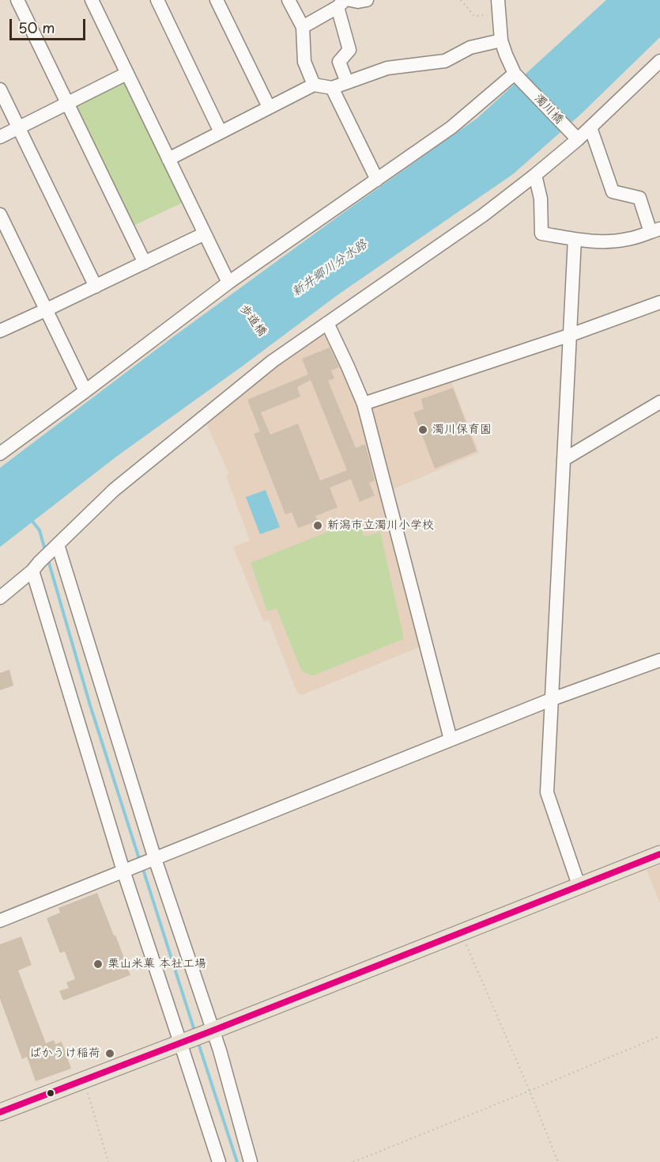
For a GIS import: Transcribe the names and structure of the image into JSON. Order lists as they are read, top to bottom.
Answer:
{
  "streets": {
    "street": ["濁川橋"],
    "path": ["歩道橋"]
  },
  "water": ["新井郷川分水路"],
  "places": [
    "濁川保育園",
    "新潟市立濁川小学校",
    "栗山米菓 本社工場",
    "ばかうけ稲荷"
  ],
  "scale_bar": "50 m"
}
